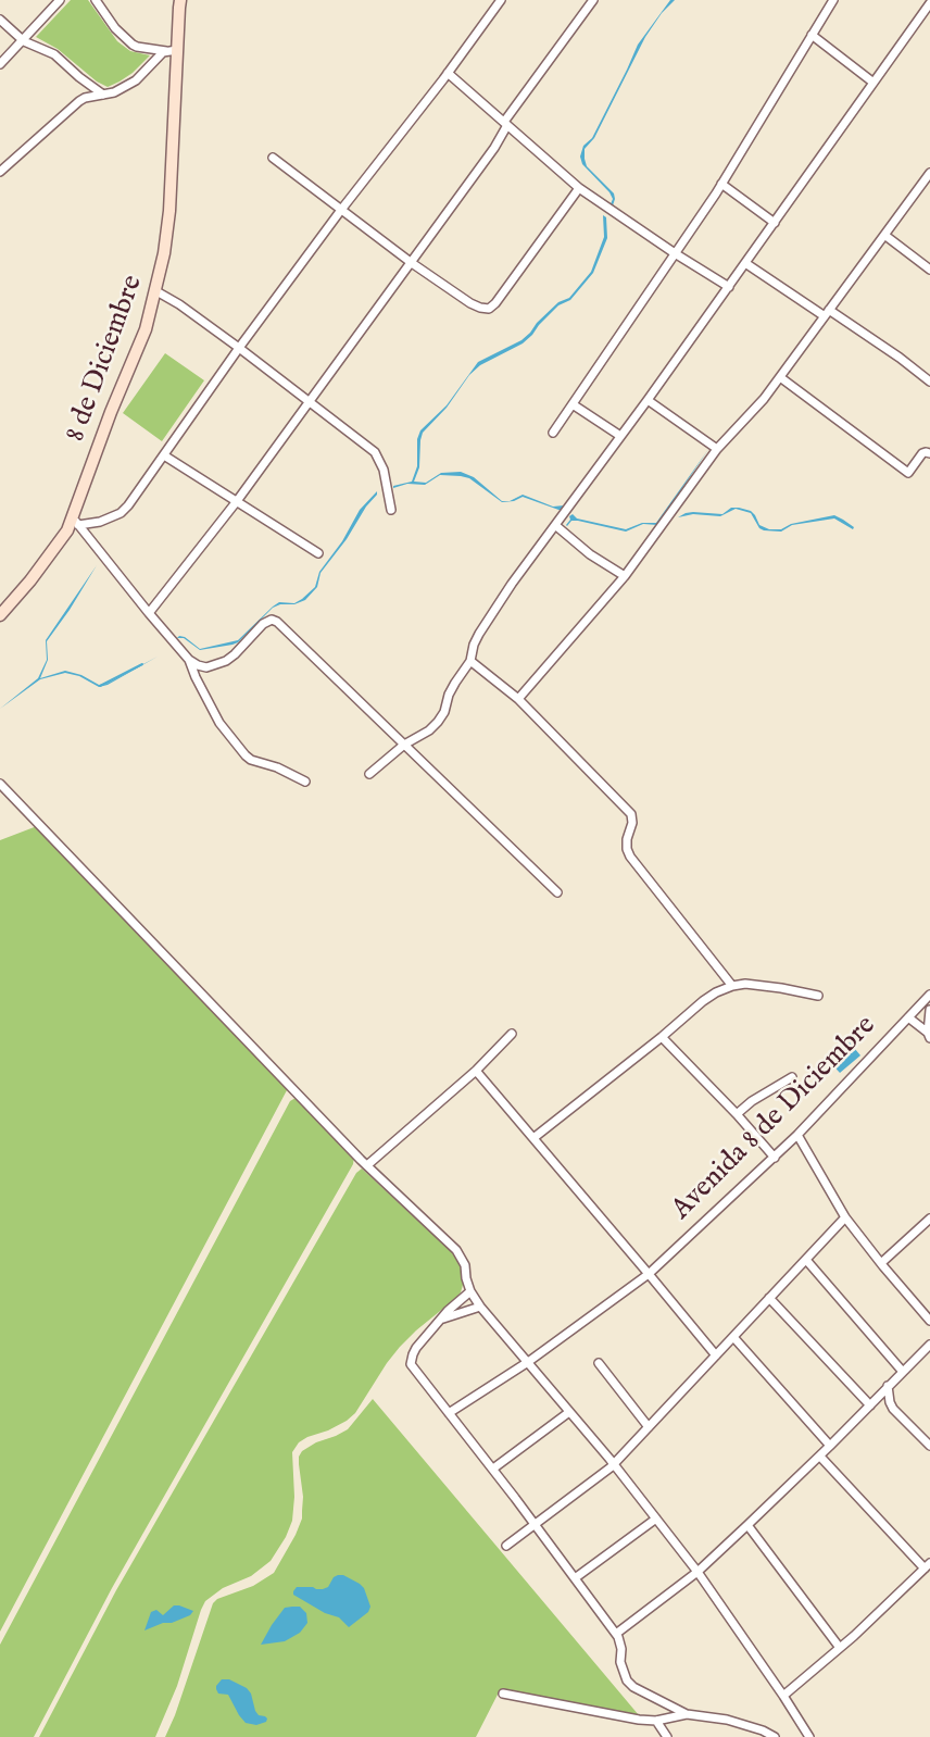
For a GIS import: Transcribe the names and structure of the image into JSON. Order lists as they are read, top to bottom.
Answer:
{
  "streets": {
    "street": ["8 de Diciembre", "Avenida 8 de Diciembre"]
  }
}
